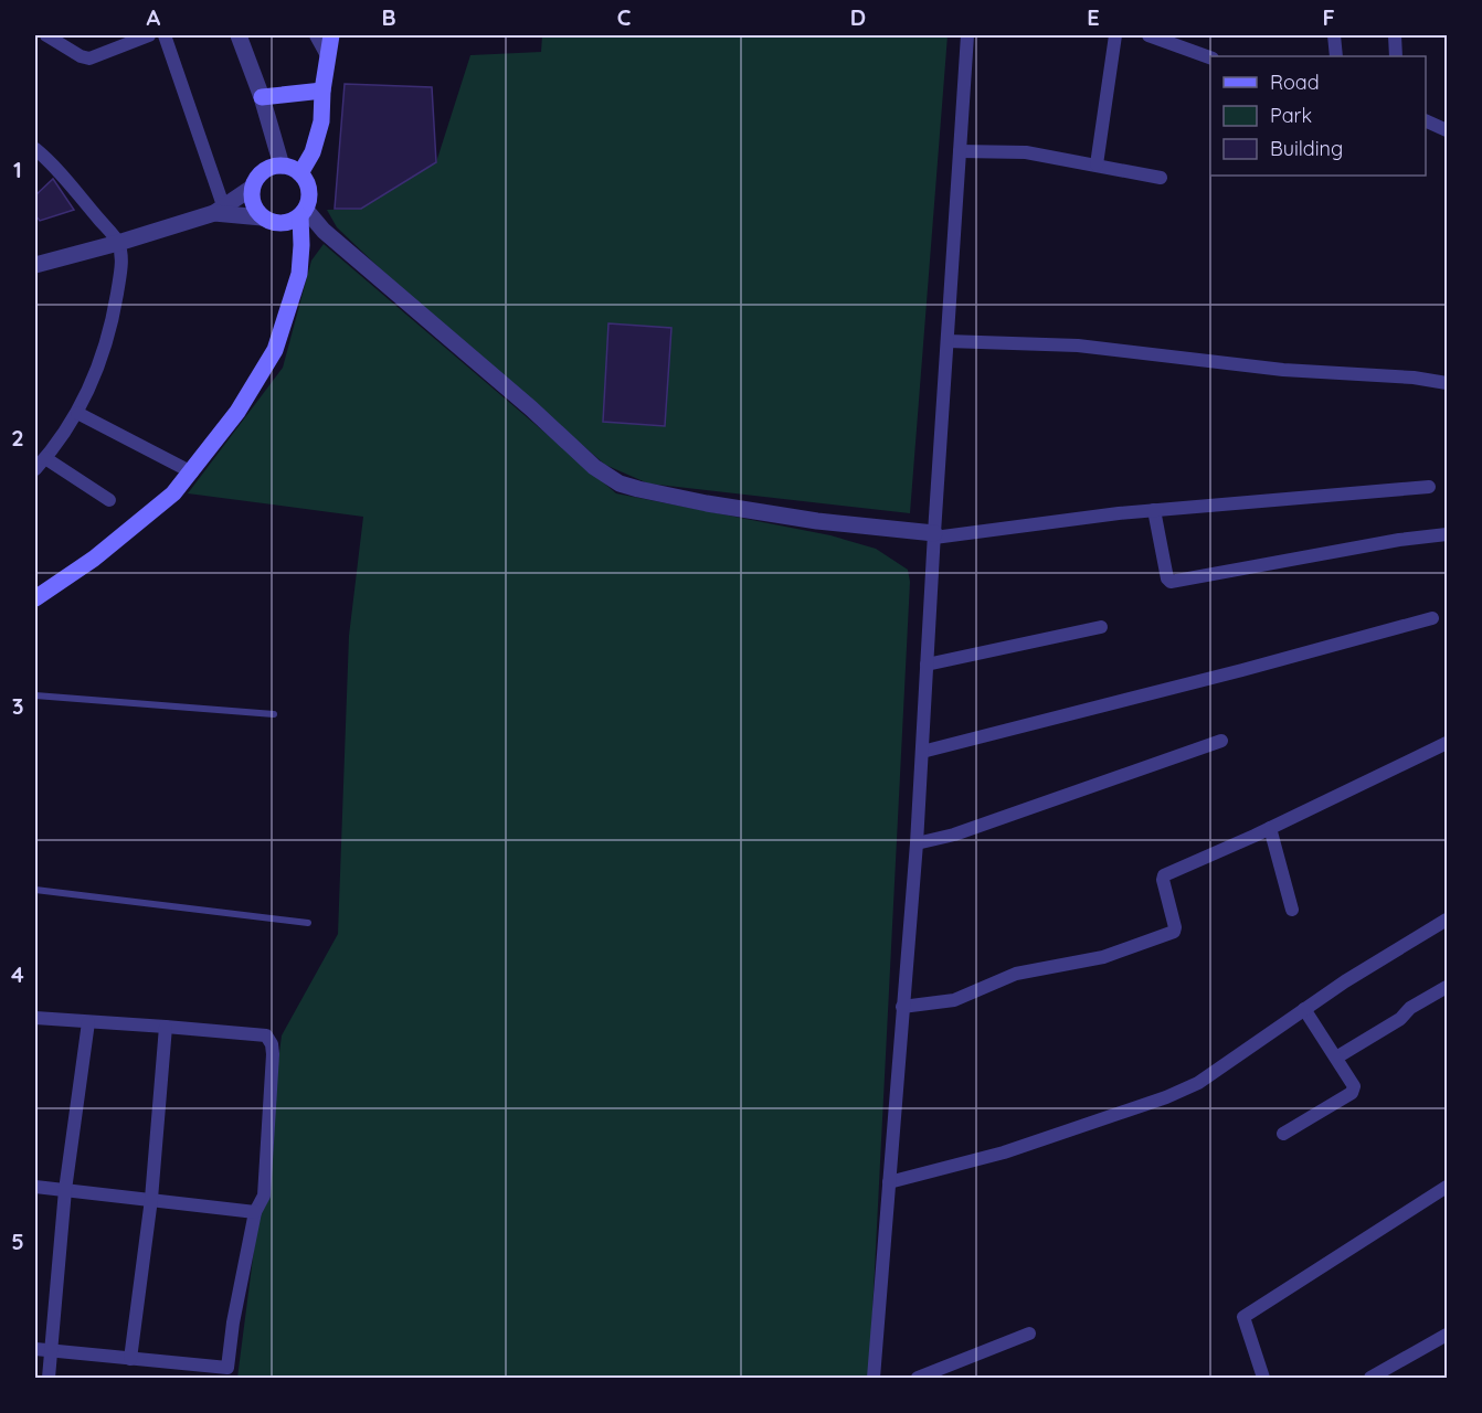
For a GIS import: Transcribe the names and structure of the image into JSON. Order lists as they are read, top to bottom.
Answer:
{
  "legend": ["Road", "Park", "Building"],
  "grid": {
    "columns": [
      "A",
      "B",
      "C",
      "D",
      "E",
      "F"
    ],
    "rows": [
      "1",
      "2",
      "3",
      "4",
      "5"
    ]
  }
}
